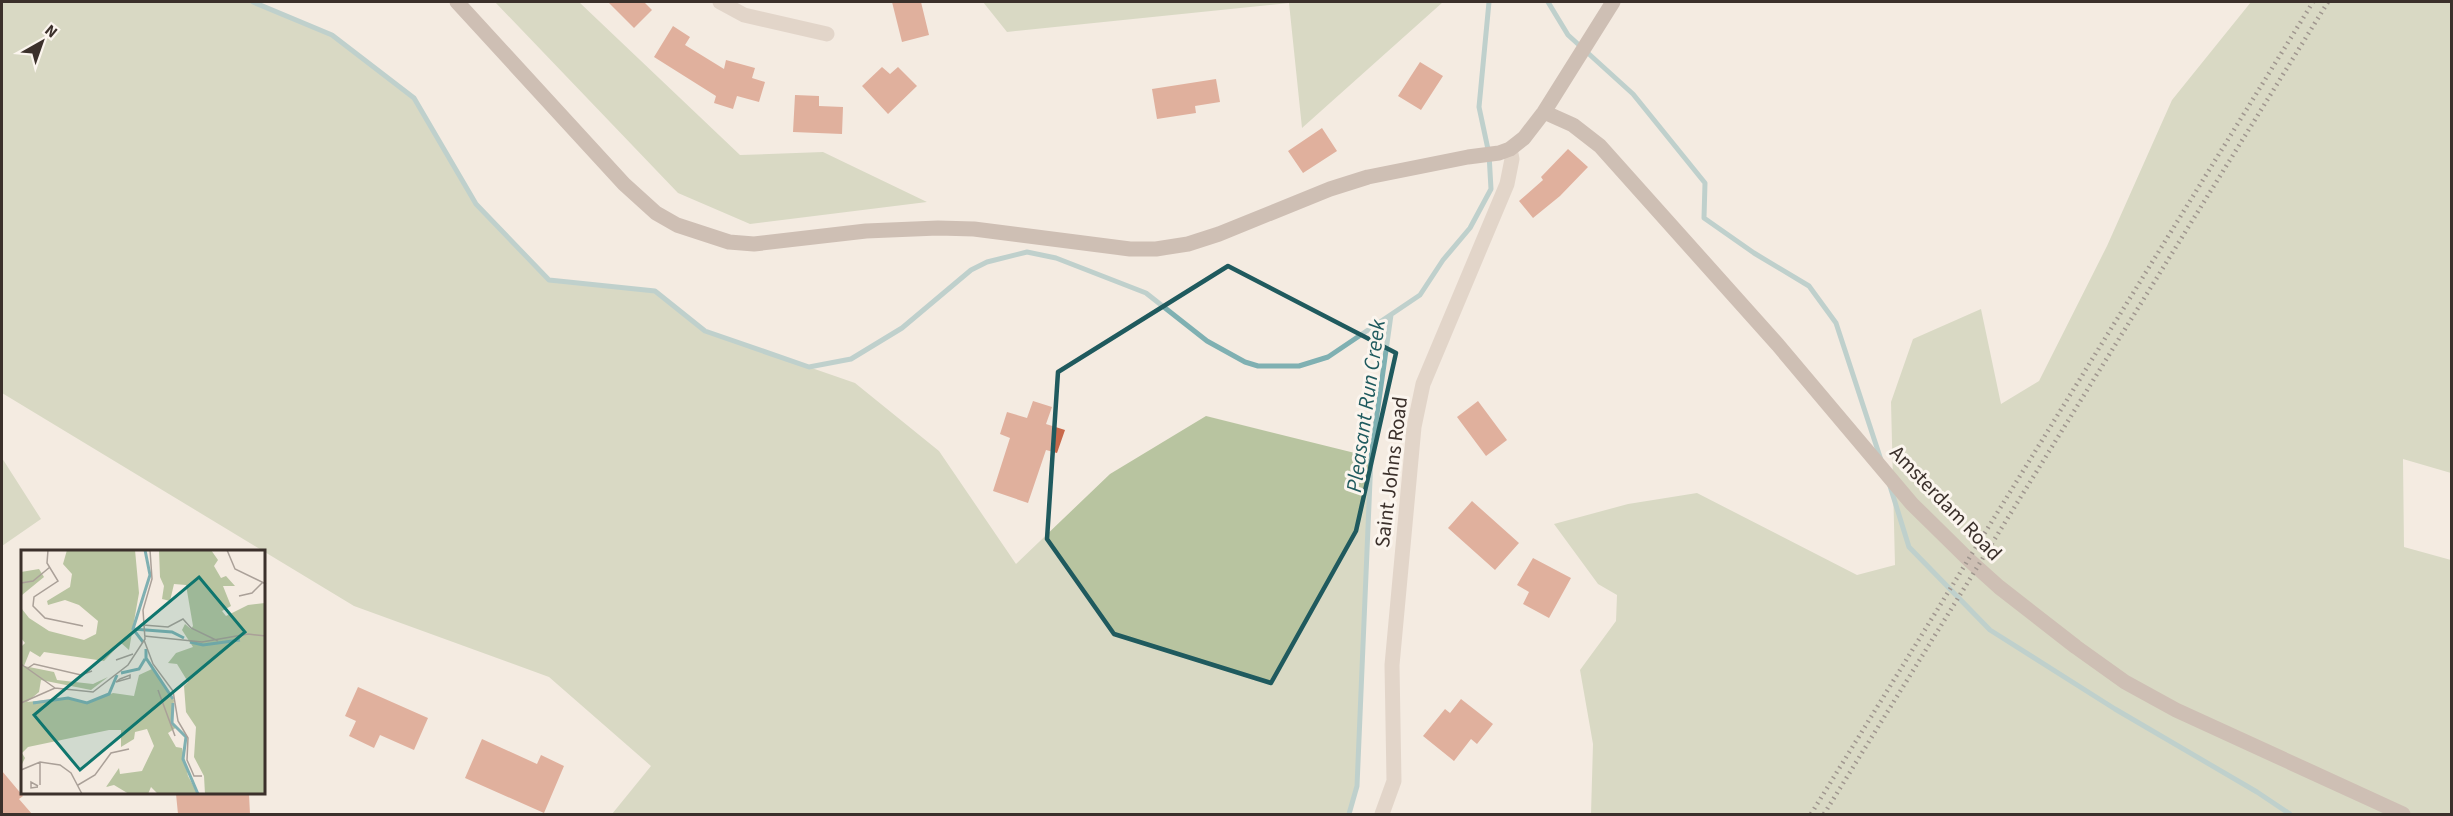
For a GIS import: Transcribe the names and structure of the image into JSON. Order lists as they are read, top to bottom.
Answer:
{
  "streets": {
    "street": ["Saint Johns Road", "Amsterdam Road"]
  },
  "water": ["Pleasant Run Creek"],
  "north": "top right"
}
